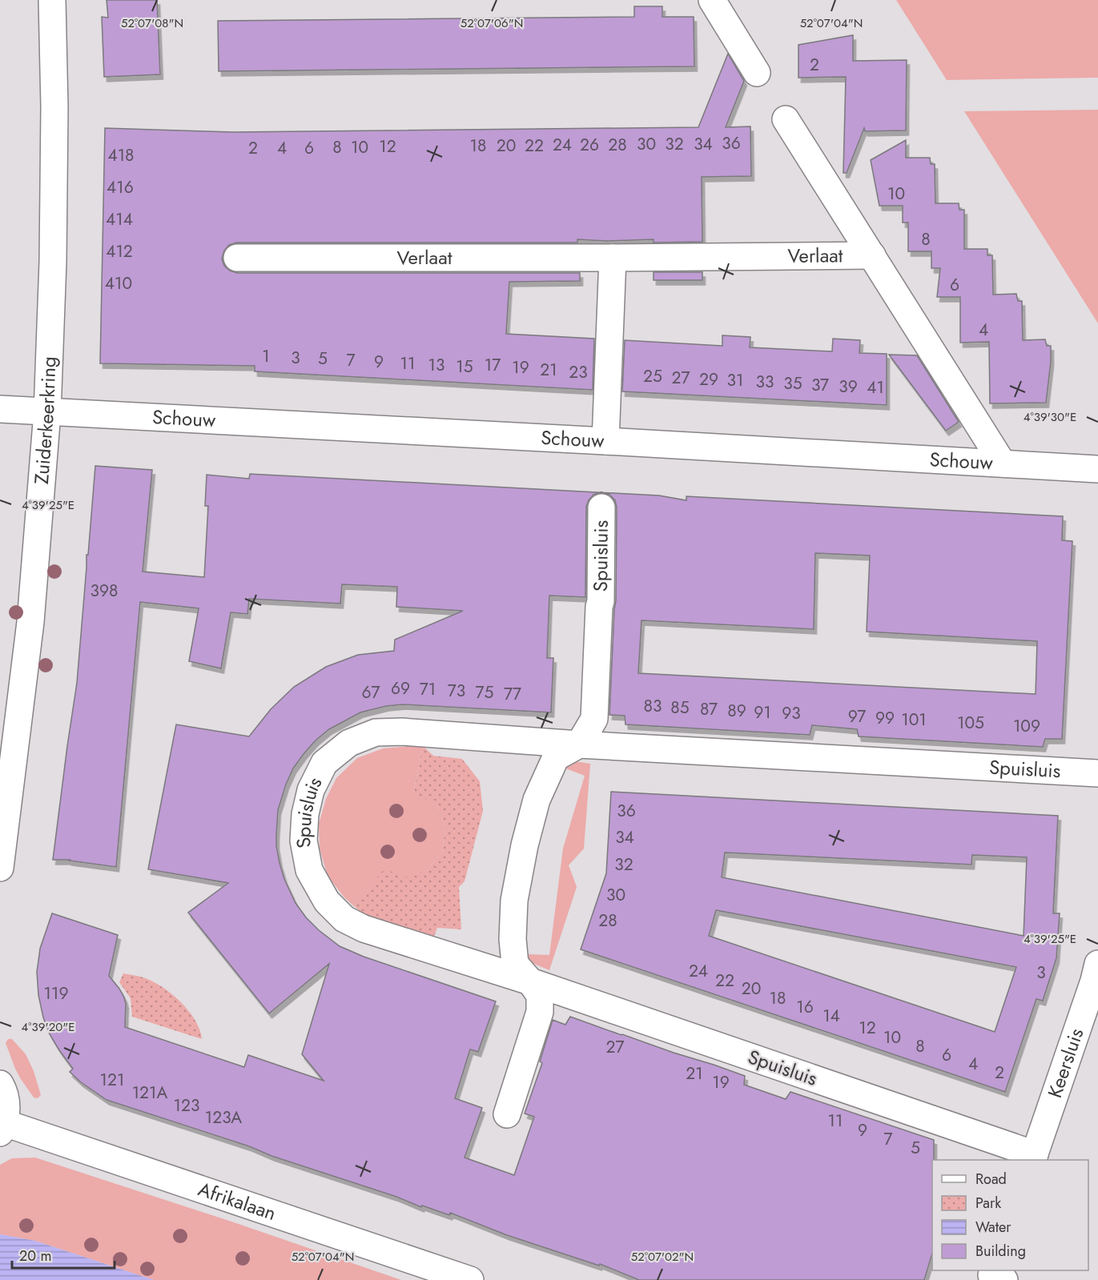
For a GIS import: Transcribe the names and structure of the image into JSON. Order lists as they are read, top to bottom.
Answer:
{
  "streets": {
    "street": [
      "Verlaat",
      "Schouw",
      "Zuiderkeerkring",
      "Spuisluis",
      "Keersluis",
      "Afrikalaan"
    ]
  },
  "crossings": [
    ["Verlaat", "Schouw"],
    ["Schouw", "Zuiderkeerkring"],
    ["Spuisluis", "Keersluis"]
  ],
  "house_numbers": [
    "2",
    "36",
    "30",
    "32",
    "34",
    "24",
    "26",
    "28",
    "18",
    "20",
    "22",
    "12",
    "8",
    "10",
    "2",
    "4",
    "6",
    "418",
    "416",
    "10",
    "414",
    "8",
    "412",
    "410",
    "6",
    "4",
    "1",
    "3",
    "5",
    "7",
    "9",
    "11",
    "13",
    "17",
    "15",
    "19",
    "21",
    "23",
    "25",
    "27",
    "29",
    "31",
    "33",
    "35",
    "37",
    "39",
    "41",
    "398",
    "69",
    "71",
    "73",
    "67",
    "75",
    "77",
    "83",
    "85",
    "87",
    "89",
    "91",
    "93",
    "97",
    "99",
    "101",
    "105",
    "109",
    "36",
    "34",
    "32",
    "30",
    "28",
    "24",
    "3",
    "22",
    "20",
    "119",
    "18",
    "16",
    "14",
    "12",
    "10",
    "8",
    "27",
    "6",
    "4",
    "2",
    "21",
    "121",
    "19",
    "121A",
    "123",
    "123A",
    "11",
    "9",
    "7",
    "5"
  ],
  "legend": [
    "Road",
    "Park",
    "Water",
    "Building"
  ],
  "scale_bar": "20 m",
  "coordinates": [
    "52°07'08\"N",
    "52°07'06\"N",
    "52°07'04\"N",
    "4°39'30\"E",
    "4°39'25\"E",
    "4°39'20\"E",
    "52°07'02\"N"
  ]
}
